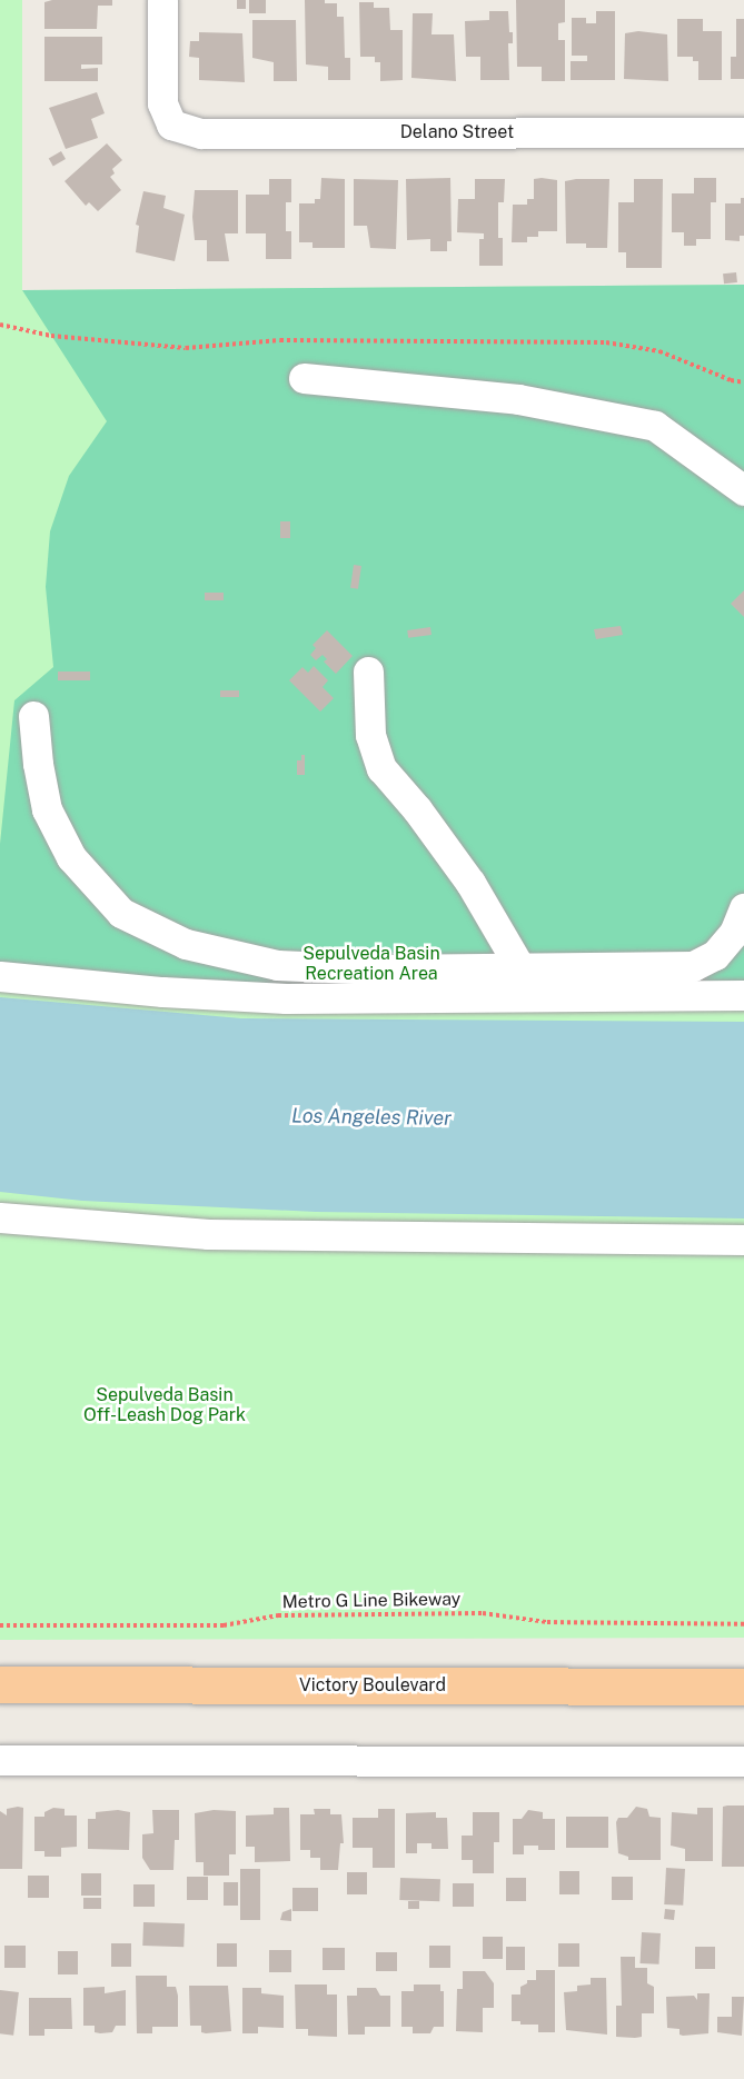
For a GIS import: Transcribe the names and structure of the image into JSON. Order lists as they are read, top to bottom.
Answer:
{
  "streets": {
    "main road": ["Victory Boulevard"],
    "street": ["Delano Street"],
    "path": ["Metro G Line Bikeway"]
  },
  "water": ["Los Angeles River"],
  "parks": ["Sepulveda Basin Recreation Area", "Sepulveda Basin Off-Leash Dog Park"]
}
